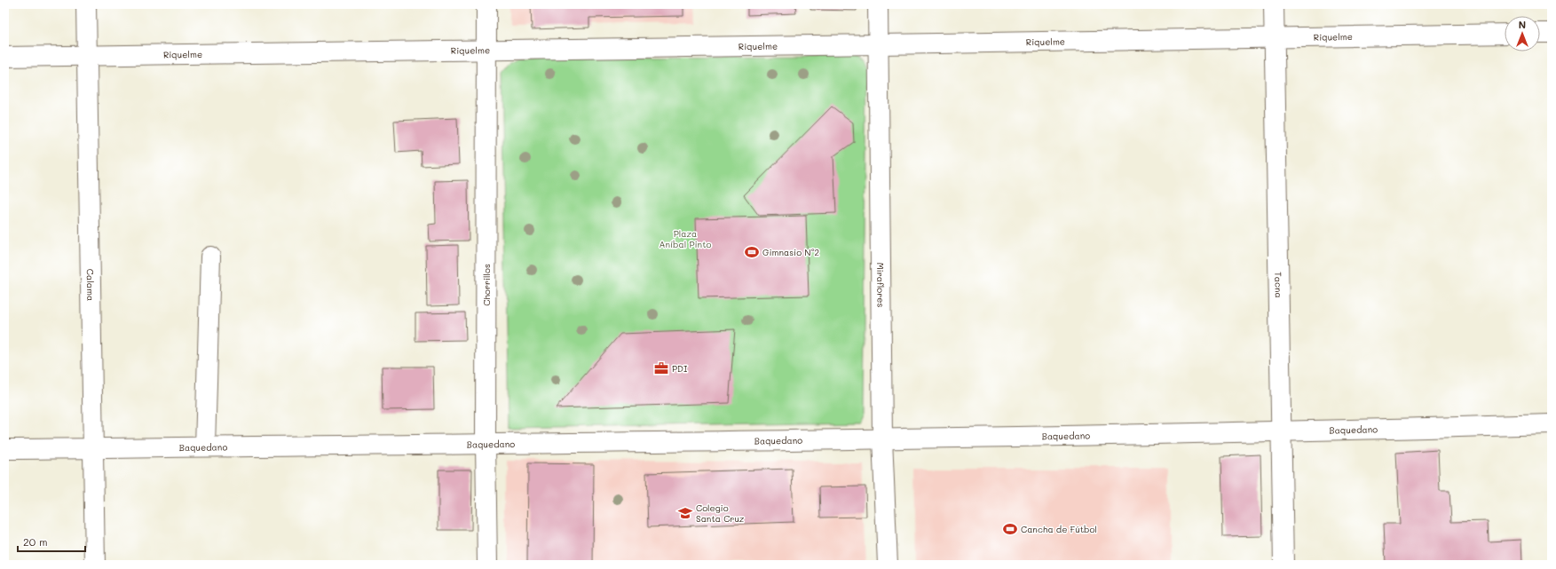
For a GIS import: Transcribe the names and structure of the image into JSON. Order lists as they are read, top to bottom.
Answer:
{
  "streets": {
    "street": [
      "Riquelme",
      "Tacna",
      "Calama",
      "Chorrillos",
      "Miraflores",
      "Baquedano"
    ]
  },
  "crossings": [
    ["Riquelme", "Tacna"],
    ["Riquelme", "Calama"],
    ["Riquelme", "Chorrillos"],
    ["Riquelme", "Miraflores"],
    ["Tacna", "Baquedano"],
    ["Calama", "Baquedano"],
    ["Chorrillos", "Baquedano"],
    ["Miraflores", "Baquedano"]
  ],
  "parks": ["Plaza Aníbal Pinto"],
  "places": {
    "sports": ["Gimnasio N°2", "Cancha de Fútbol"],
    "office": ["PDI"],
    "school or university": ["Colegio Santa Cruz"]
  },
  "scale_bar": "20 m",
  "north": "top"
}
